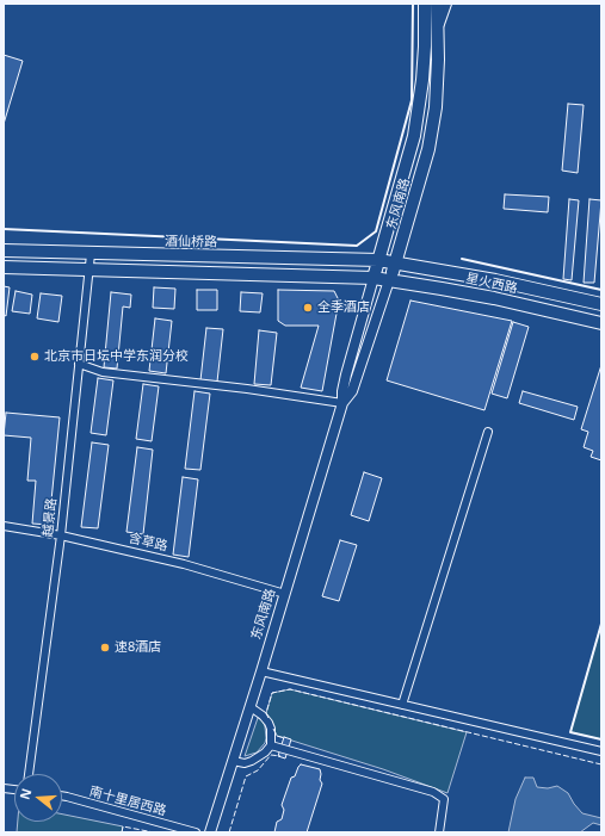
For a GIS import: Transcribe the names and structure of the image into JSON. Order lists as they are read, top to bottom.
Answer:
{
  "streets": {
    "main road": ["东风南路", "酒仙桥路", "星火西路"],
    "street": ["越景路", "含草路", "南十里居西路"]
  },
  "crossings": [
    ["东风南路", "酒仙桥路"],
    ["东风南路", "星火西路"],
    ["东风南路", "含草路"],
    ["酒仙桥路", "星火西路"],
    ["酒仙桥路", "越景路"],
    ["越景路", "含草路"]
  ],
  "places": ["全季酒店", "北京市日坛中学东润分校", "速8酒店"],
  "north": "left"
}
